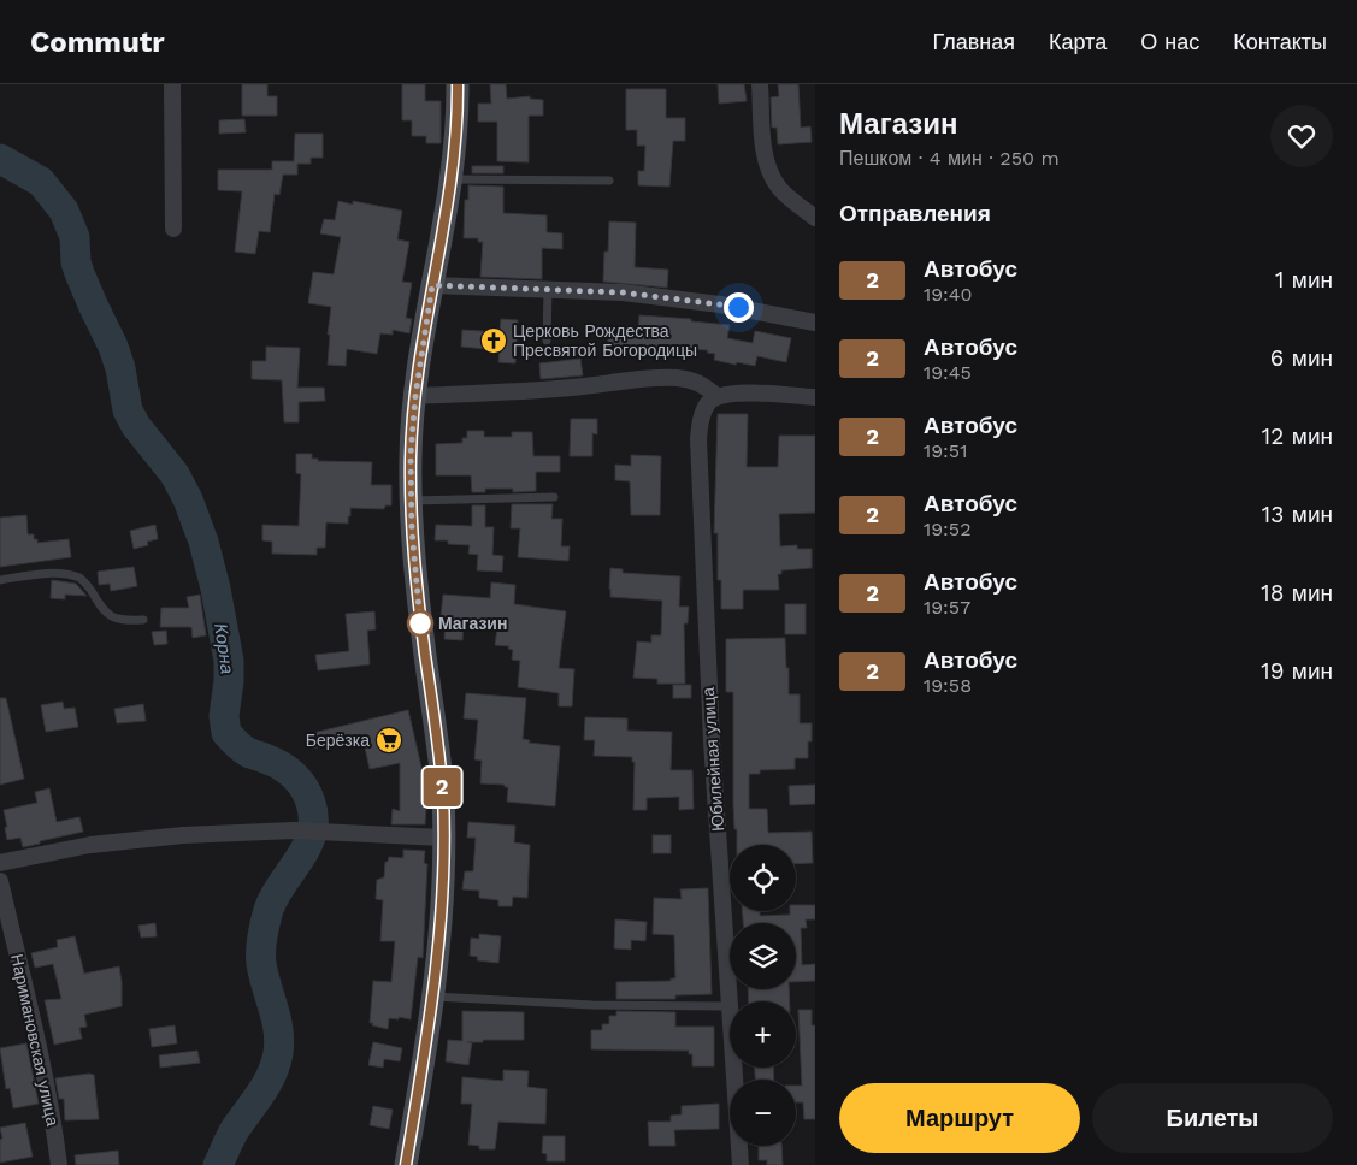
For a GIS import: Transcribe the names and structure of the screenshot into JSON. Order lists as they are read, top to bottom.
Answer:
{
  "streets": {
    "street": ["Юбилейная улица", "Наримановская улица"]
  },
  "water": ["Корна"],
  "places": {
    "church": ["Церковь Рождества Пресвятой Богородицы"],
    "other": ["Магазин"],
    "supermarket": ["Берёзка"]
  },
  "lines": ["bus line 2"],
  "page": {
    "header": "Commutr",
    "nav": [
      "Главная",
      "Карта",
      "О нас",
      "Контакты"
    ],
    "on_map": "2",
    "heading": [
      ["Магазин", "Пешком · 4 мин · 250 m"],
      "Отправления"
    ],
    "list": [
      {
        "mark": "2",
        "name": "Автобус",
        "note": "19:40",
        "value": "1 мин"
      },
      {
        "mark": "2",
        "name": "Автобус",
        "note": "19:45",
        "value": "6 мин"
      },
      {
        "mark": "2",
        "name": "Автобус",
        "note": "19:51",
        "value": "12 мин"
      },
      {
        "mark": "2",
        "name": "Автобус",
        "note": "19:52",
        "value": "13 мин"
      },
      {
        "mark": "2",
        "name": "Автобус",
        "note": "19:57",
        "value": "18 мин"
      },
      {
        "mark": "2",
        "name": "Автобус",
        "note": "19:58",
        "value": "19 мин"
      }
    ],
    "map_buttons": ["+", "−"],
    "buttons": ["Маршрут", "Билеты"]
  }
}
